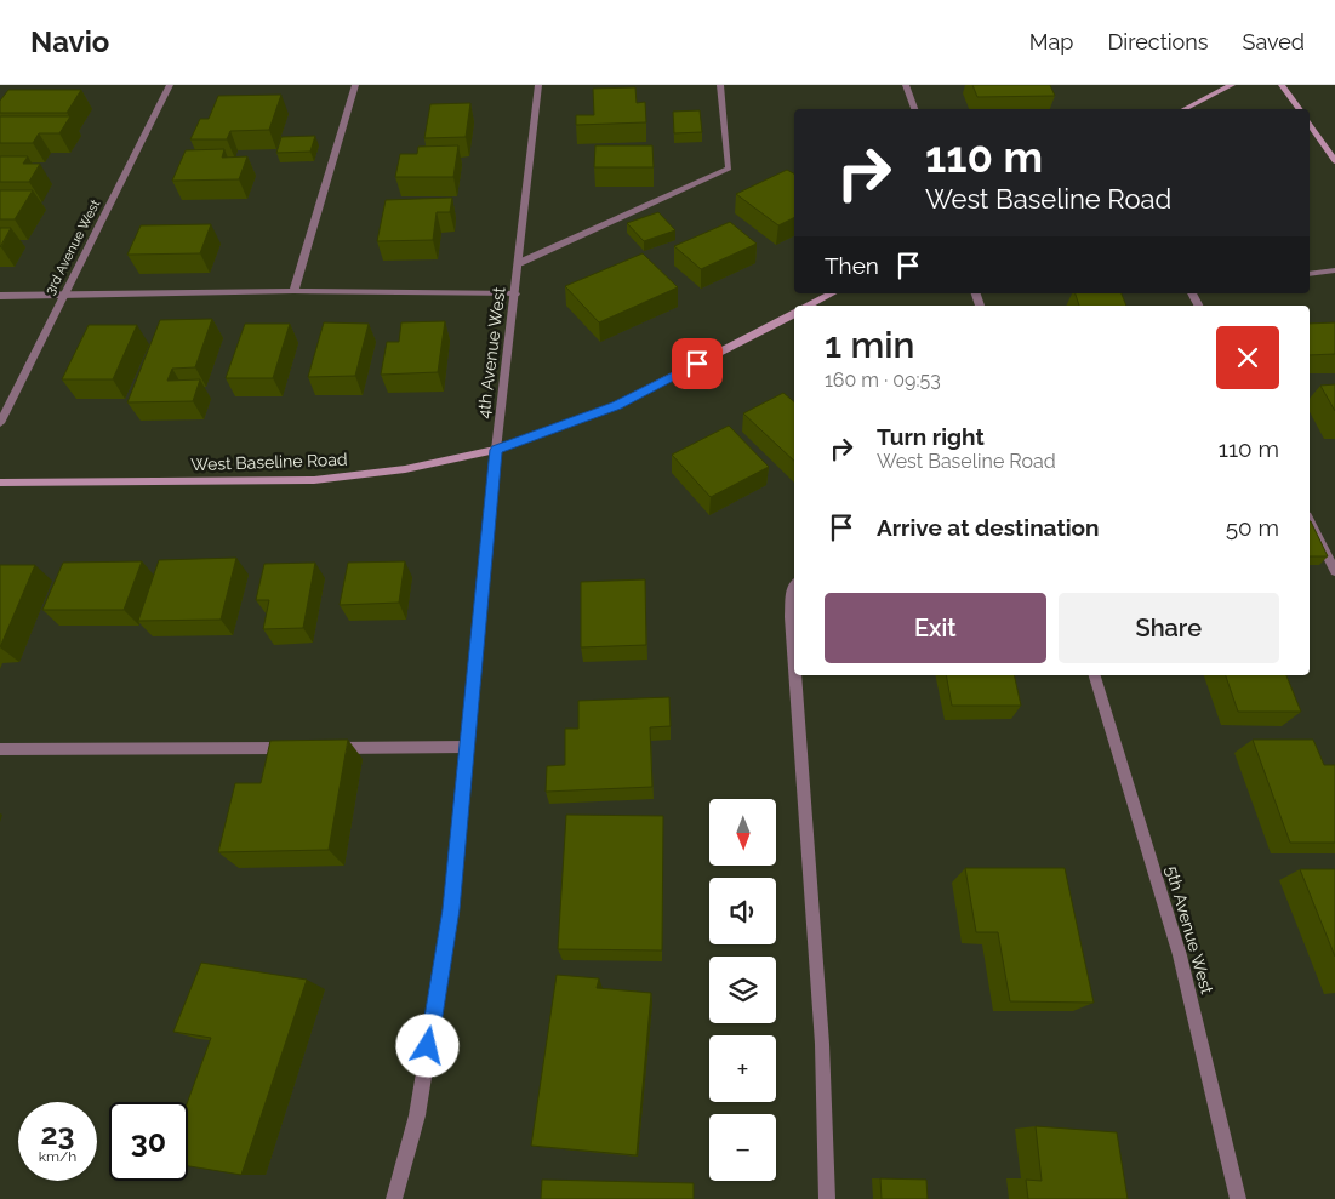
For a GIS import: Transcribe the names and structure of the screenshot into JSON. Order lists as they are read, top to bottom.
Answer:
{
  "streets": {
    "main road": ["West Baseline Road"],
    "street": ["3rd Avenue West", "4th Avenue West", "5th Avenue West"]
  },
  "crossings": [
    ["4th Avenue West", "West Baseline Road"]
  ],
  "north": "bottom",
  "page": {
    "header": "Navio",
    "nav": ["Map", "Directions", "Saved"],
    "turn": ["110 m", "West Baseline Road"],
    "then": "Then",
    "heading": ["1 min", "160 m · 09:53"],
    "list": [
      {
        "name": "Turn right",
        "note": "West Baseline Road",
        "value": "110 m"
      },
      {
        "name": "Arrive at destination",
        "value": "50 m"
      }
    ],
    "buttons": ["Exit", "Share"],
    "map_buttons": ["+", "−"],
    "speed": "23 km/h",
    "limit": "30"
  }
}
